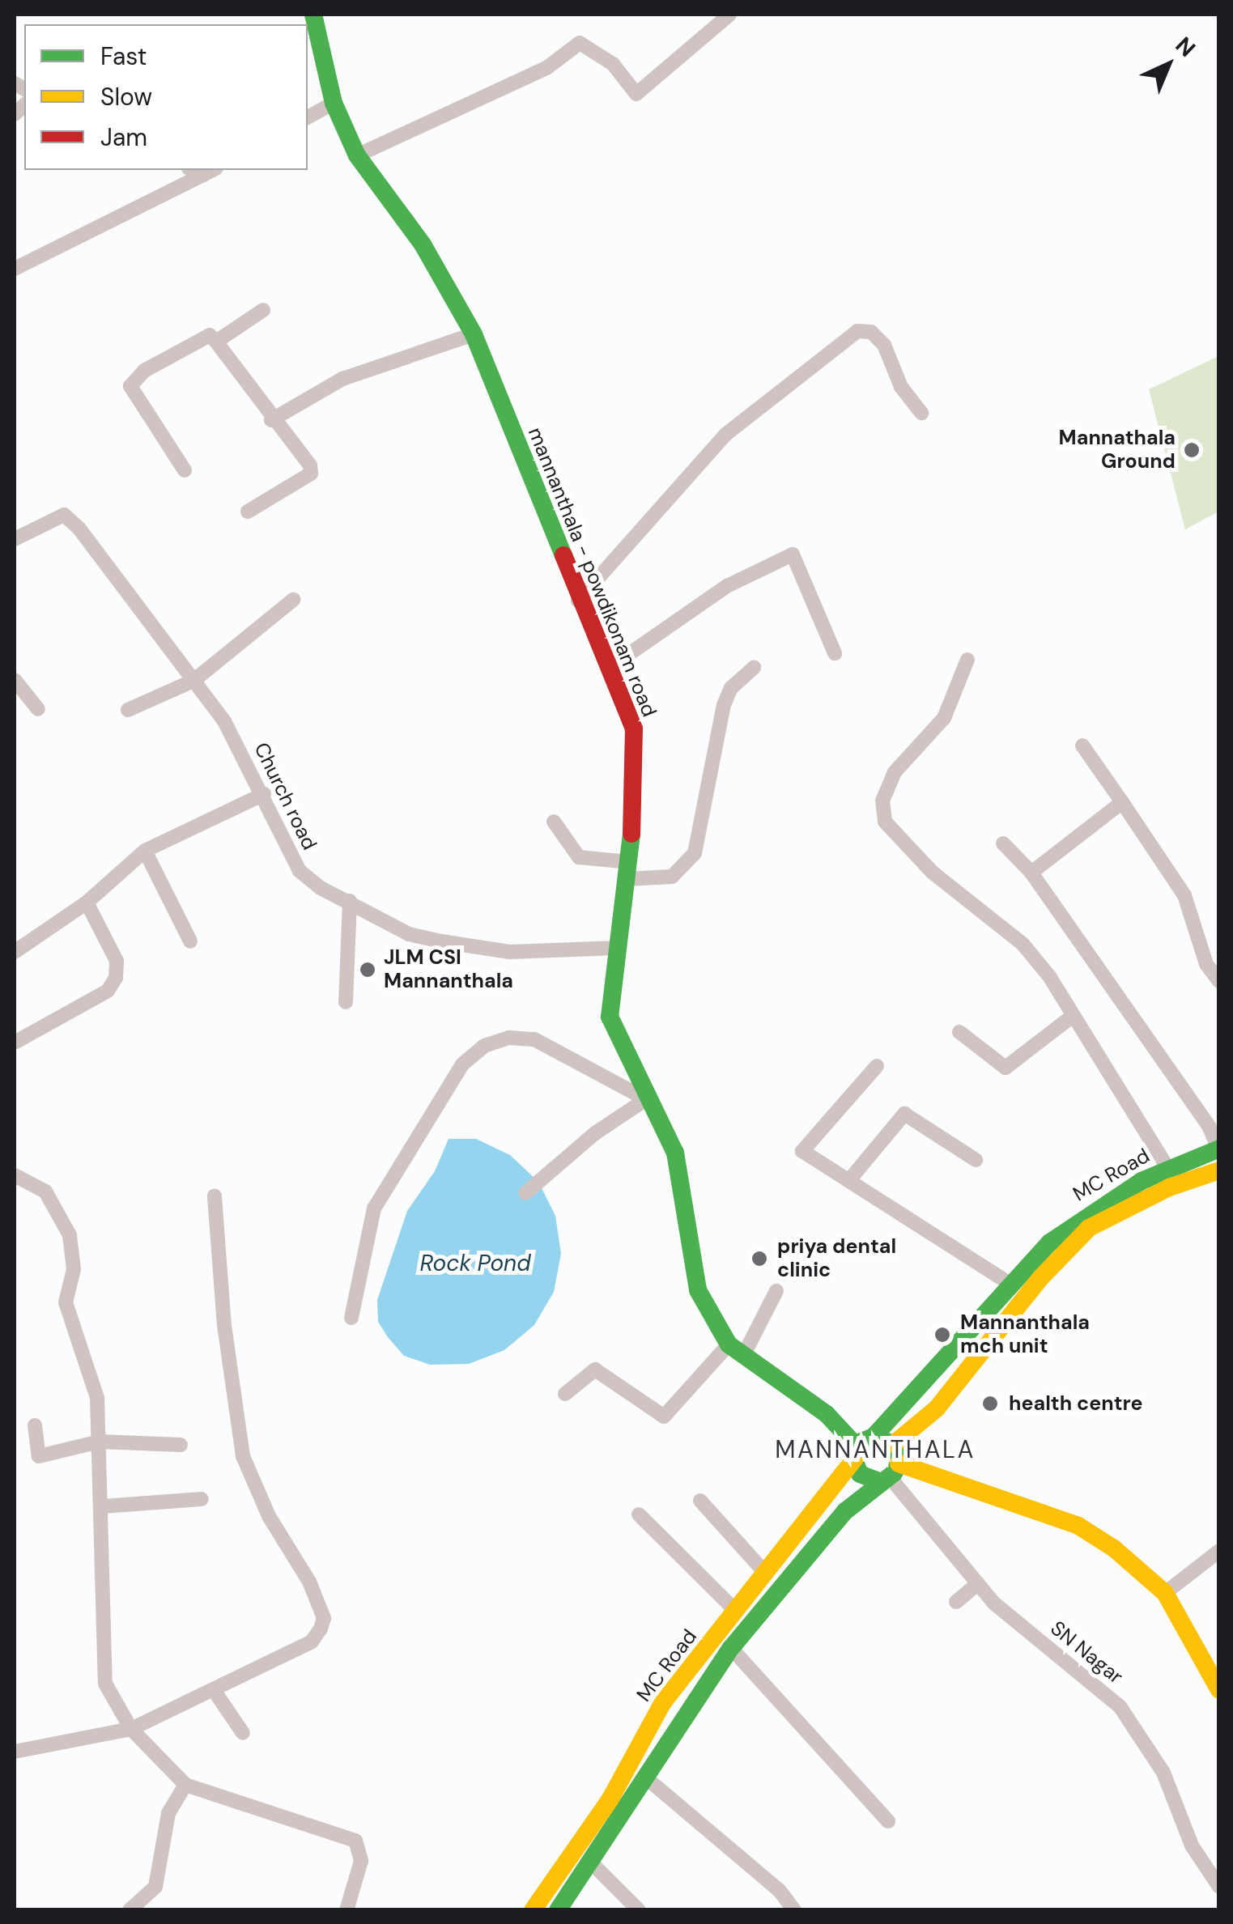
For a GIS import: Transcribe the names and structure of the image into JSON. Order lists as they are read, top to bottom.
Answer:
{
  "streets": {
    "main road": ["mannanthala - powdikonam road", "MC Road"],
    "street": ["Church road", "SN Nagar"]
  },
  "crossings": [
    ["mannanthala - powdikonam road", "Church road"],
    ["mannanthala - powdikonam road", "MC Road"],
    ["mannanthala - powdikonam road", "SN Nagar"],
    ["MC Road", "SN Nagar"]
  ],
  "districts": ["MANNANTHALA"],
  "water": ["Rock Pond"],
  "places": [
    "Mannathala Ground",
    "JLM CSI Mannanthala",
    "priya dental clinic",
    "Mannanthala mch unit",
    "health centre"
  ],
  "legend": ["Fast", "Slow", "Jam"],
  "north": "top right"
}
